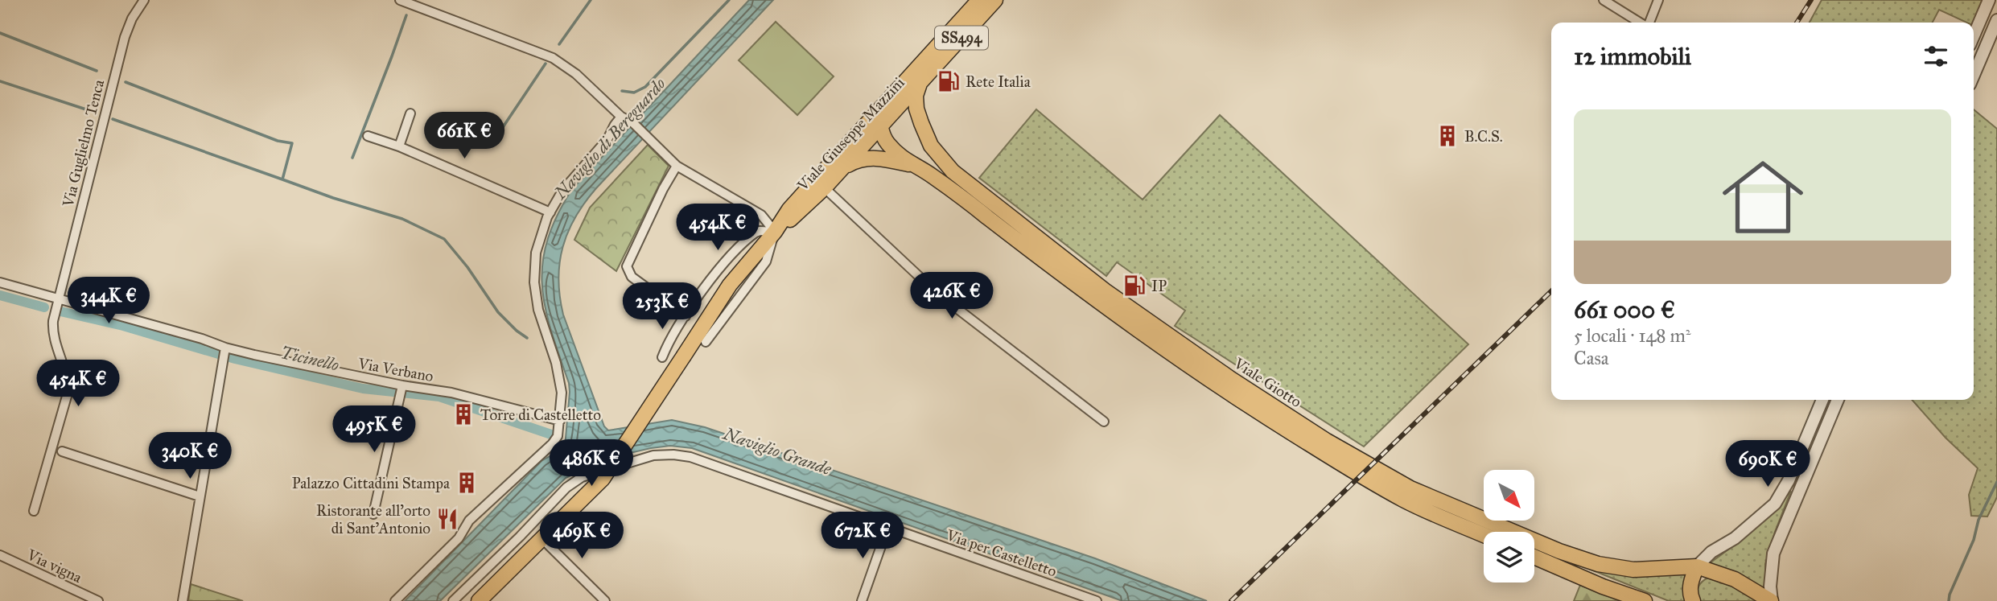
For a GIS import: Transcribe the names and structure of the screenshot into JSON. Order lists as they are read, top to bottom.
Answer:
{
  "streets": {
    "main road": ["SS494", "Viale Giuseppe Mazzini", "Viale Giotto"],
    "street": [
      "Via Guglielmo Tenca",
      "Via Verbano",
      "Via per Castelletto",
      "Via vigna"
    ]
  },
  "crossings": [
    ["SS494", "Viale Giuseppe Mazzini"],
    ["Viale Giuseppe Mazzini", "Viale Giotto"],
    ["Via Guglielmo Tenca", "Via Verbano"]
  ],
  "water": ["Naviglio di Bereguardo", "Ticinello", "Naviglio Grande"],
  "places": {
    "fuel station": ["Rete Italia", "IP"],
    "building": ["B.C.S.", "Torre di Castelletto", "Palazzo Cittadini Stampa"],
    "restaurant": ["Ristorante all'orto di Sant'Antonio"]
  },
  "north": "bottom right",
  "page": {
    "heading": "12 immobili",
    "list": [
      {
        "name": "661 000 €",
        "note": "5 locali · 148 m² · Casa"
      }
    ],
    "price": [
      "661K €",
      "454K €",
      "426K €",
      "344K €",
      "253K €",
      "454K €",
      "495K €",
      "340K €",
      "486K €",
      "690K €",
      "469K €",
      "672K €"
    ]
  }
}
